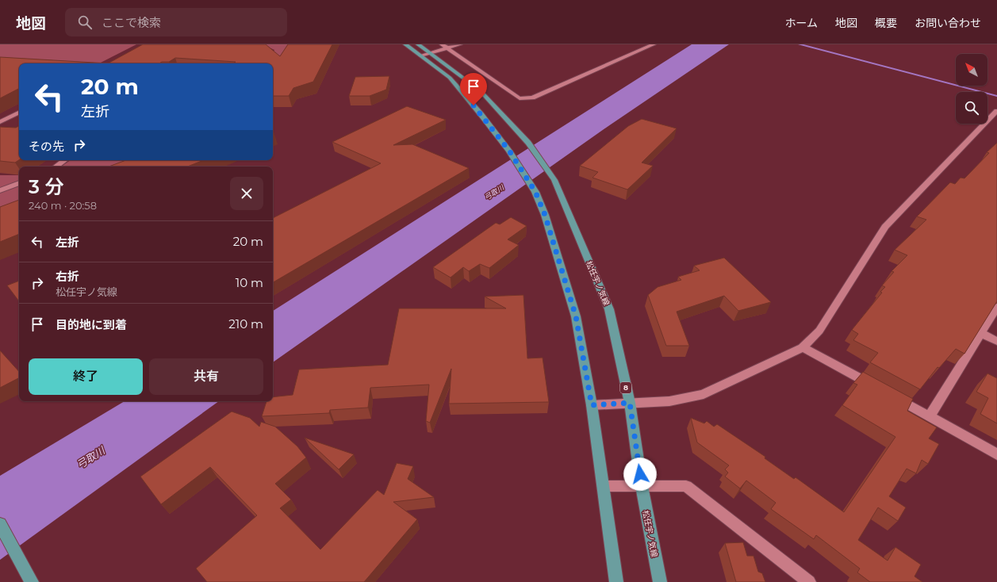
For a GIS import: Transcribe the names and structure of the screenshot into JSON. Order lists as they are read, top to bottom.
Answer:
{
  "streets": {
    "main road": ["松任宇ノ気線", "8"]
  },
  "water": ["弓取川"],
  "north": "top left",
  "page": {
    "header": "地図",
    "search": "ここで検索",
    "nav": [
      "ホーム",
      "地図",
      "概要",
      "お問い合わせ"
    ],
    "turn": ["20 m", "左折"],
    "then": "その先",
    "heading": ["3 分", "240 m · 20:58"],
    "list": [
      {
        "name": "左折",
        "value": "20 m"
      },
      {
        "name": "右折",
        "note": "松任宇ノ気線",
        "value": "10 m"
      },
      {
        "name": "目的地に到着",
        "value": "210 m"
      }
    ],
    "buttons": ["終了", "共有"]
  }
}
